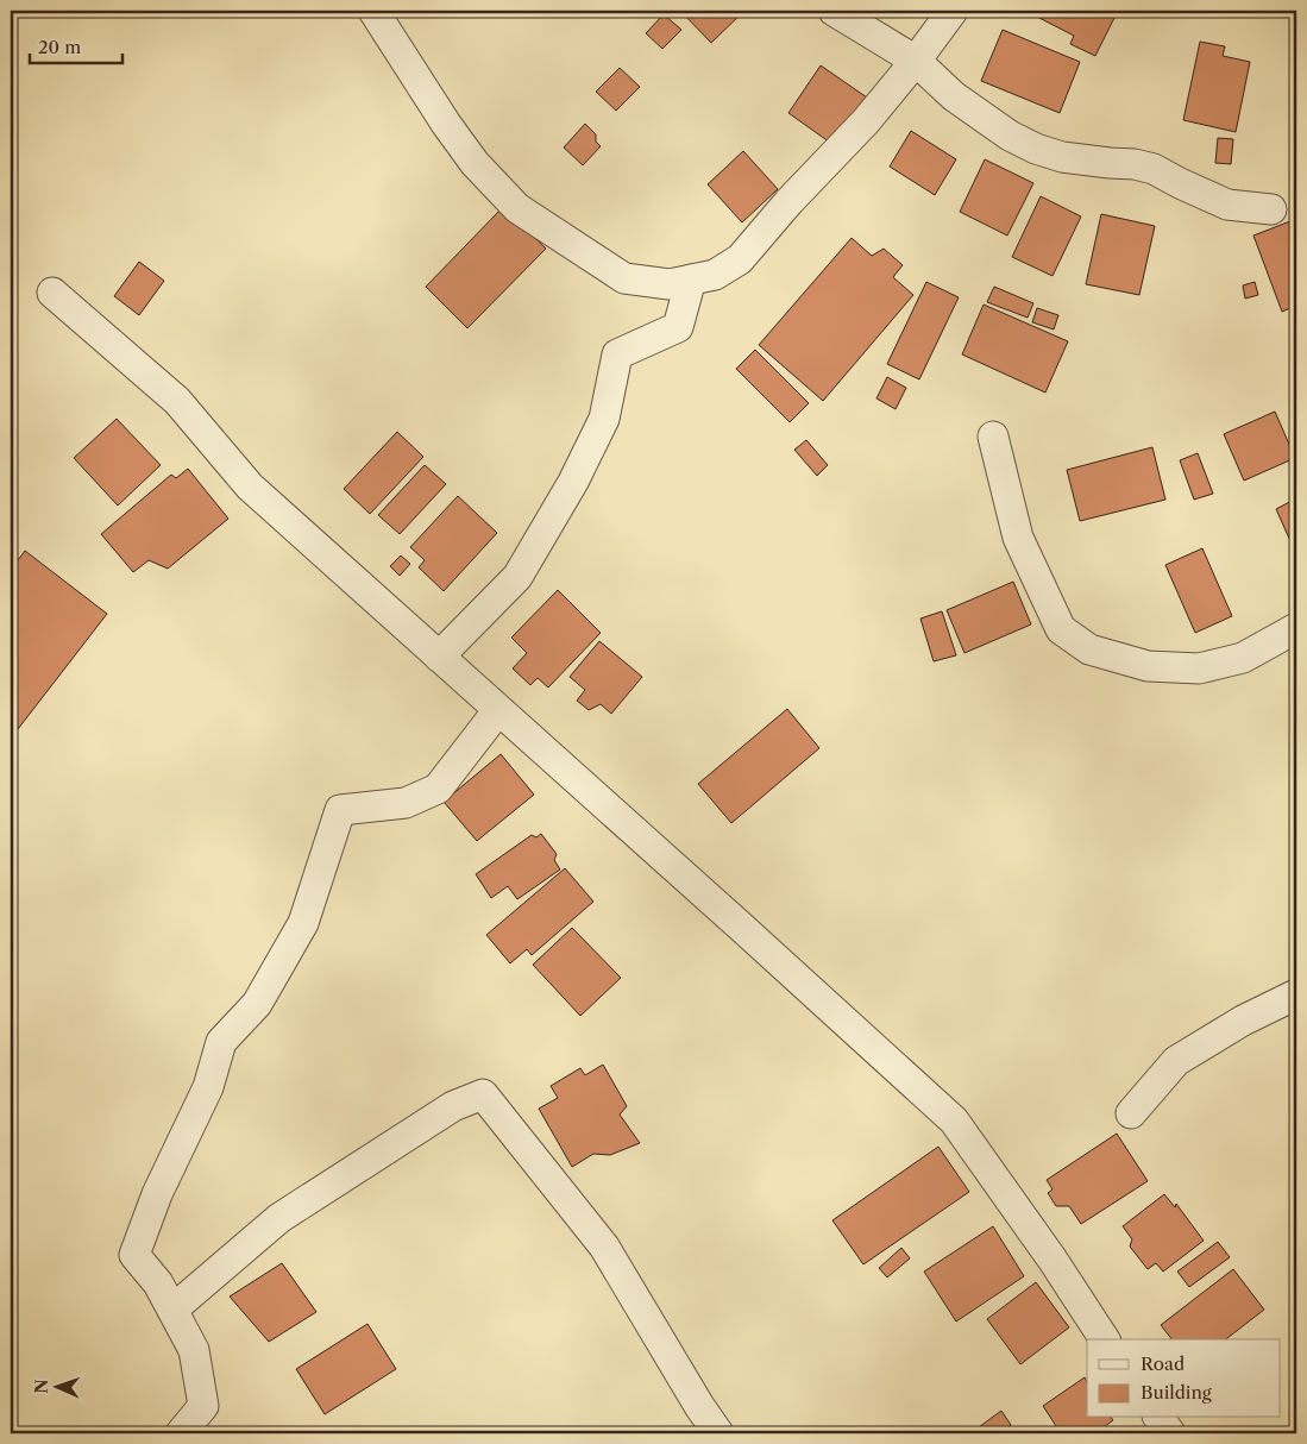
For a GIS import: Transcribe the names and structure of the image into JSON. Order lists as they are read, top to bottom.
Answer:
{
  "legend": ["Road", "Building"],
  "scale_bar": "20 m",
  "north": "left"
}
